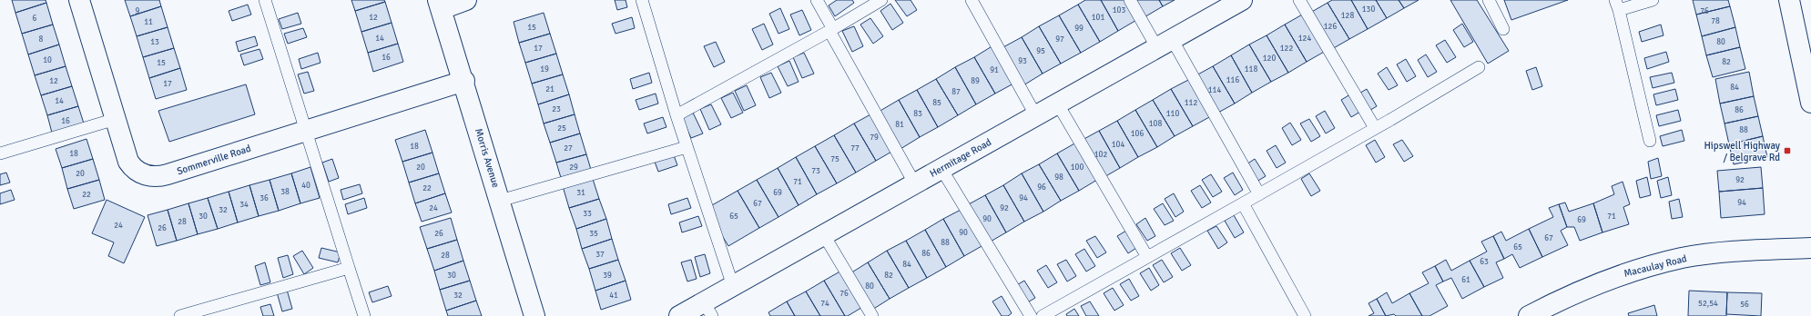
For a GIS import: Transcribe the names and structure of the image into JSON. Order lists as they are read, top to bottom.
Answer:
{
  "streets": {
    "street": [
      "Morris Avenue",
      "Hermitage Road",
      "Sommerville Road",
      "Macaulay Road"
    ]
  },
  "crossings": [
    ["Morris Avenue", "Sommerville Road"]
  ],
  "places": {
    "transit": ["Hipswell Highway / Belgrave Rd"]
  },
  "house_numbers": [
    "130",
    "103",
    "9",
    "76",
    "128",
    "12",
    "101",
    "6",
    "78",
    "11",
    "126",
    "15",
    "99",
    "14",
    "124",
    "8",
    "97",
    "13",
    "80",
    "17",
    "122",
    "95",
    "16",
    "120",
    "10",
    "93",
    "82",
    "15",
    "19",
    "118",
    "91",
    "116",
    "12",
    "89",
    "17",
    "84",
    "21",
    "114",
    "87",
    "14",
    "85",
    "112",
    "23",
    "86",
    "83",
    "110",
    "16",
    "108",
    "81",
    "25",
    "88",
    "106",
    "79",
    "104",
    "18",
    "27",
    "77",
    "18",
    "102",
    "75",
    "20",
    "29",
    "100",
    "73",
    "20",
    "98",
    "92",
    "71",
    "40",
    "96",
    "22",
    "38",
    "31",
    "69",
    "22",
    "36",
    "94",
    "94",
    "67",
    "34",
    "24",
    "92",
    "32",
    "33",
    "30",
    "65",
    "71",
    "90",
    "69",
    "28",
    "24",
    "26",
    "90",
    "26",
    "35",
    "67",
    "88",
    "65",
    "86",
    "37",
    "28",
    "63",
    "84",
    "30",
    "39",
    "82",
    "61",
    "80",
    "76",
    "32",
    "41",
    "74",
    "52,54",
    "56"
  ]
}
